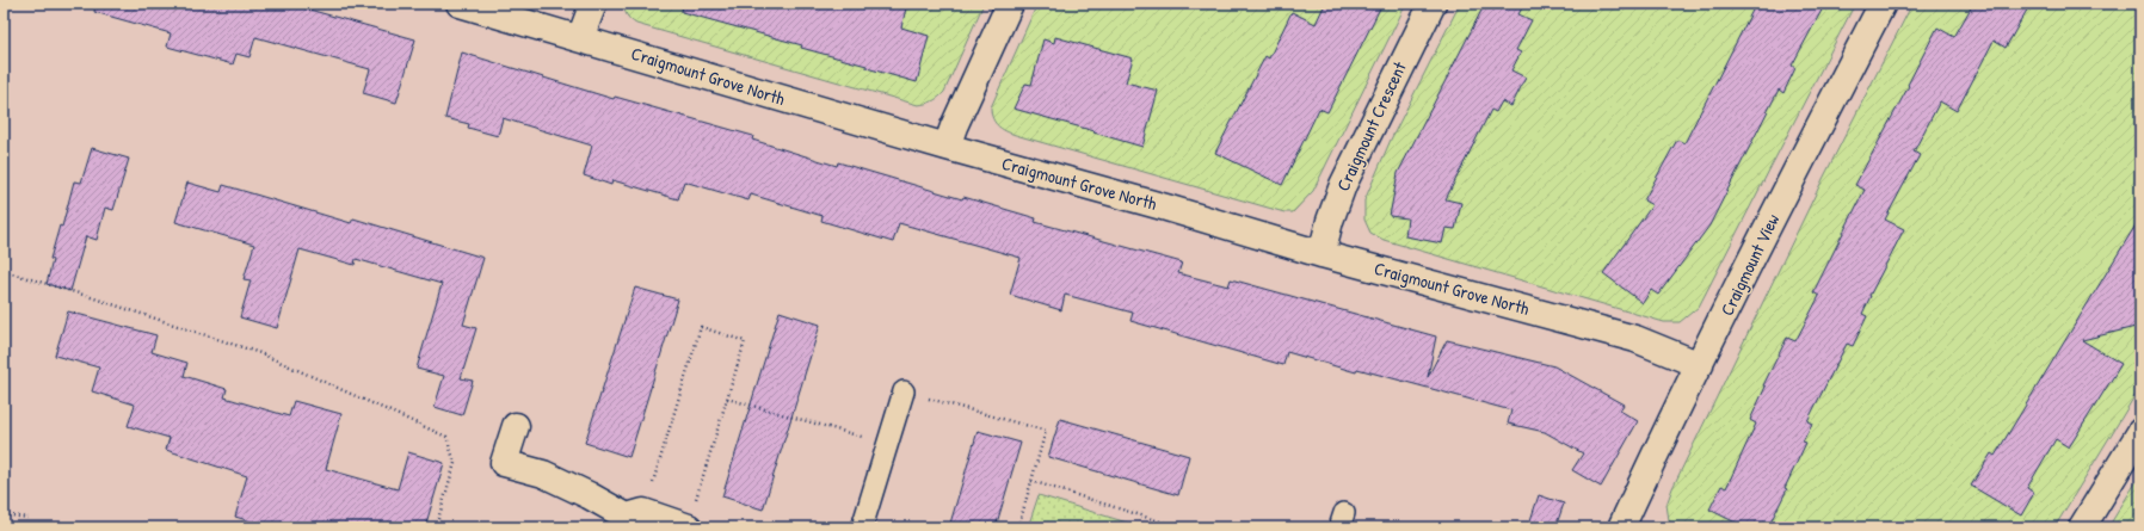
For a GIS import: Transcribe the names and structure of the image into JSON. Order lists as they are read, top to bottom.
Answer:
{
  "streets": {
    "street": ["Craigmount Grove North", "Craigmount Crescent", "Craigmount View"]
  },
  "crossings": [
    ["Craigmount Grove North", "Craigmount Crescent"],
    ["Craigmount Grove North", "Craigmount View"]
  ]
}
